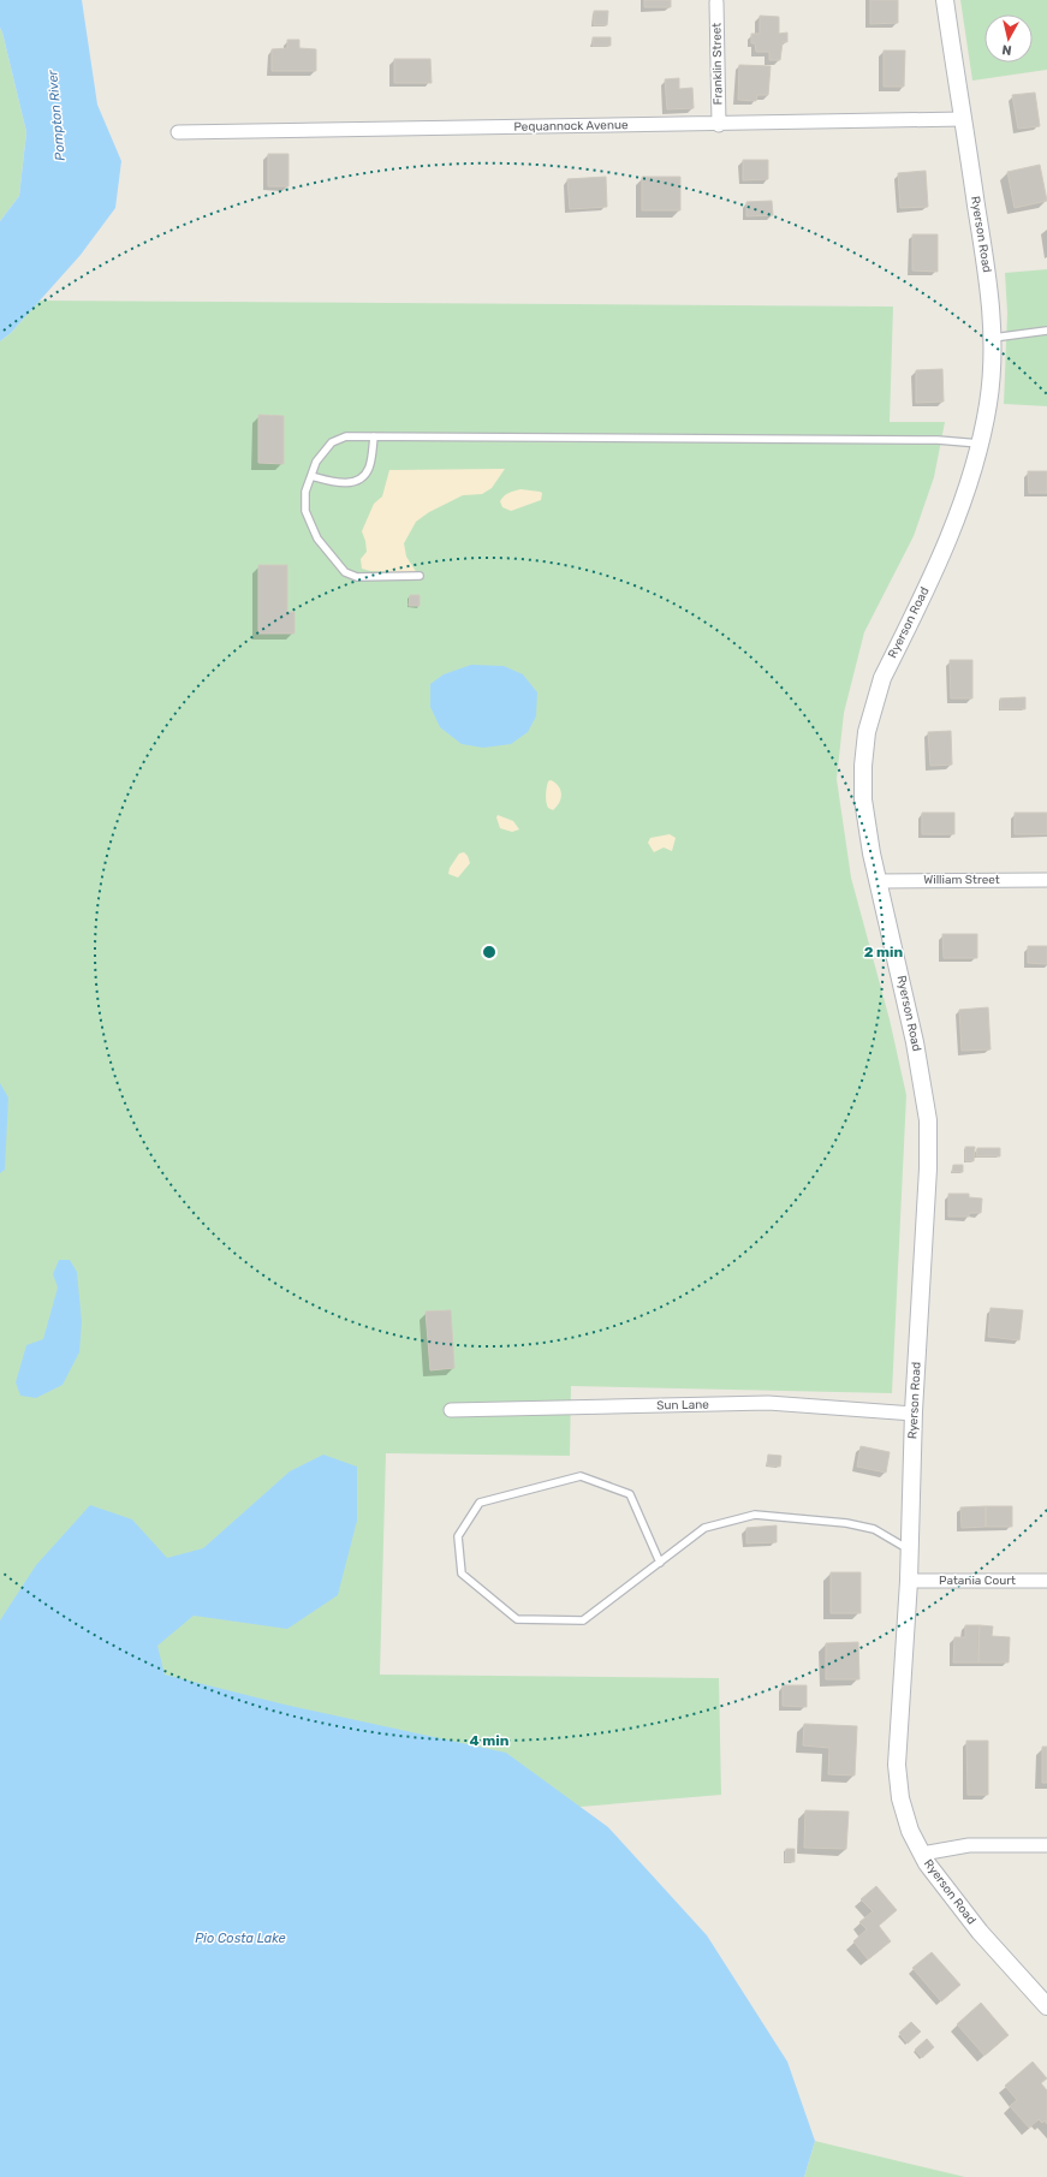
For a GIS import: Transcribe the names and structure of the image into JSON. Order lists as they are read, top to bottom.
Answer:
{
  "streets": {
    "street": [
      "Franklin Street",
      "Pequannock Avenue",
      "Ryerson Road",
      "William Street",
      "Sun Lane",
      "Patania Court"
    ]
  },
  "crossings": [
    ["Franklin Street", "Pequannock Avenue"],
    ["Pequannock Avenue", "Ryerson Road"],
    ["Ryerson Road", "William Street"],
    ["Ryerson Road", "Sun Lane"],
    ["Ryerson Road", "Patania Court"]
  ],
  "water": ["Pompton River", "Pio Costa Lake"],
  "north": "bottom",
  "rings": ["2 min", "4 min"]
}
